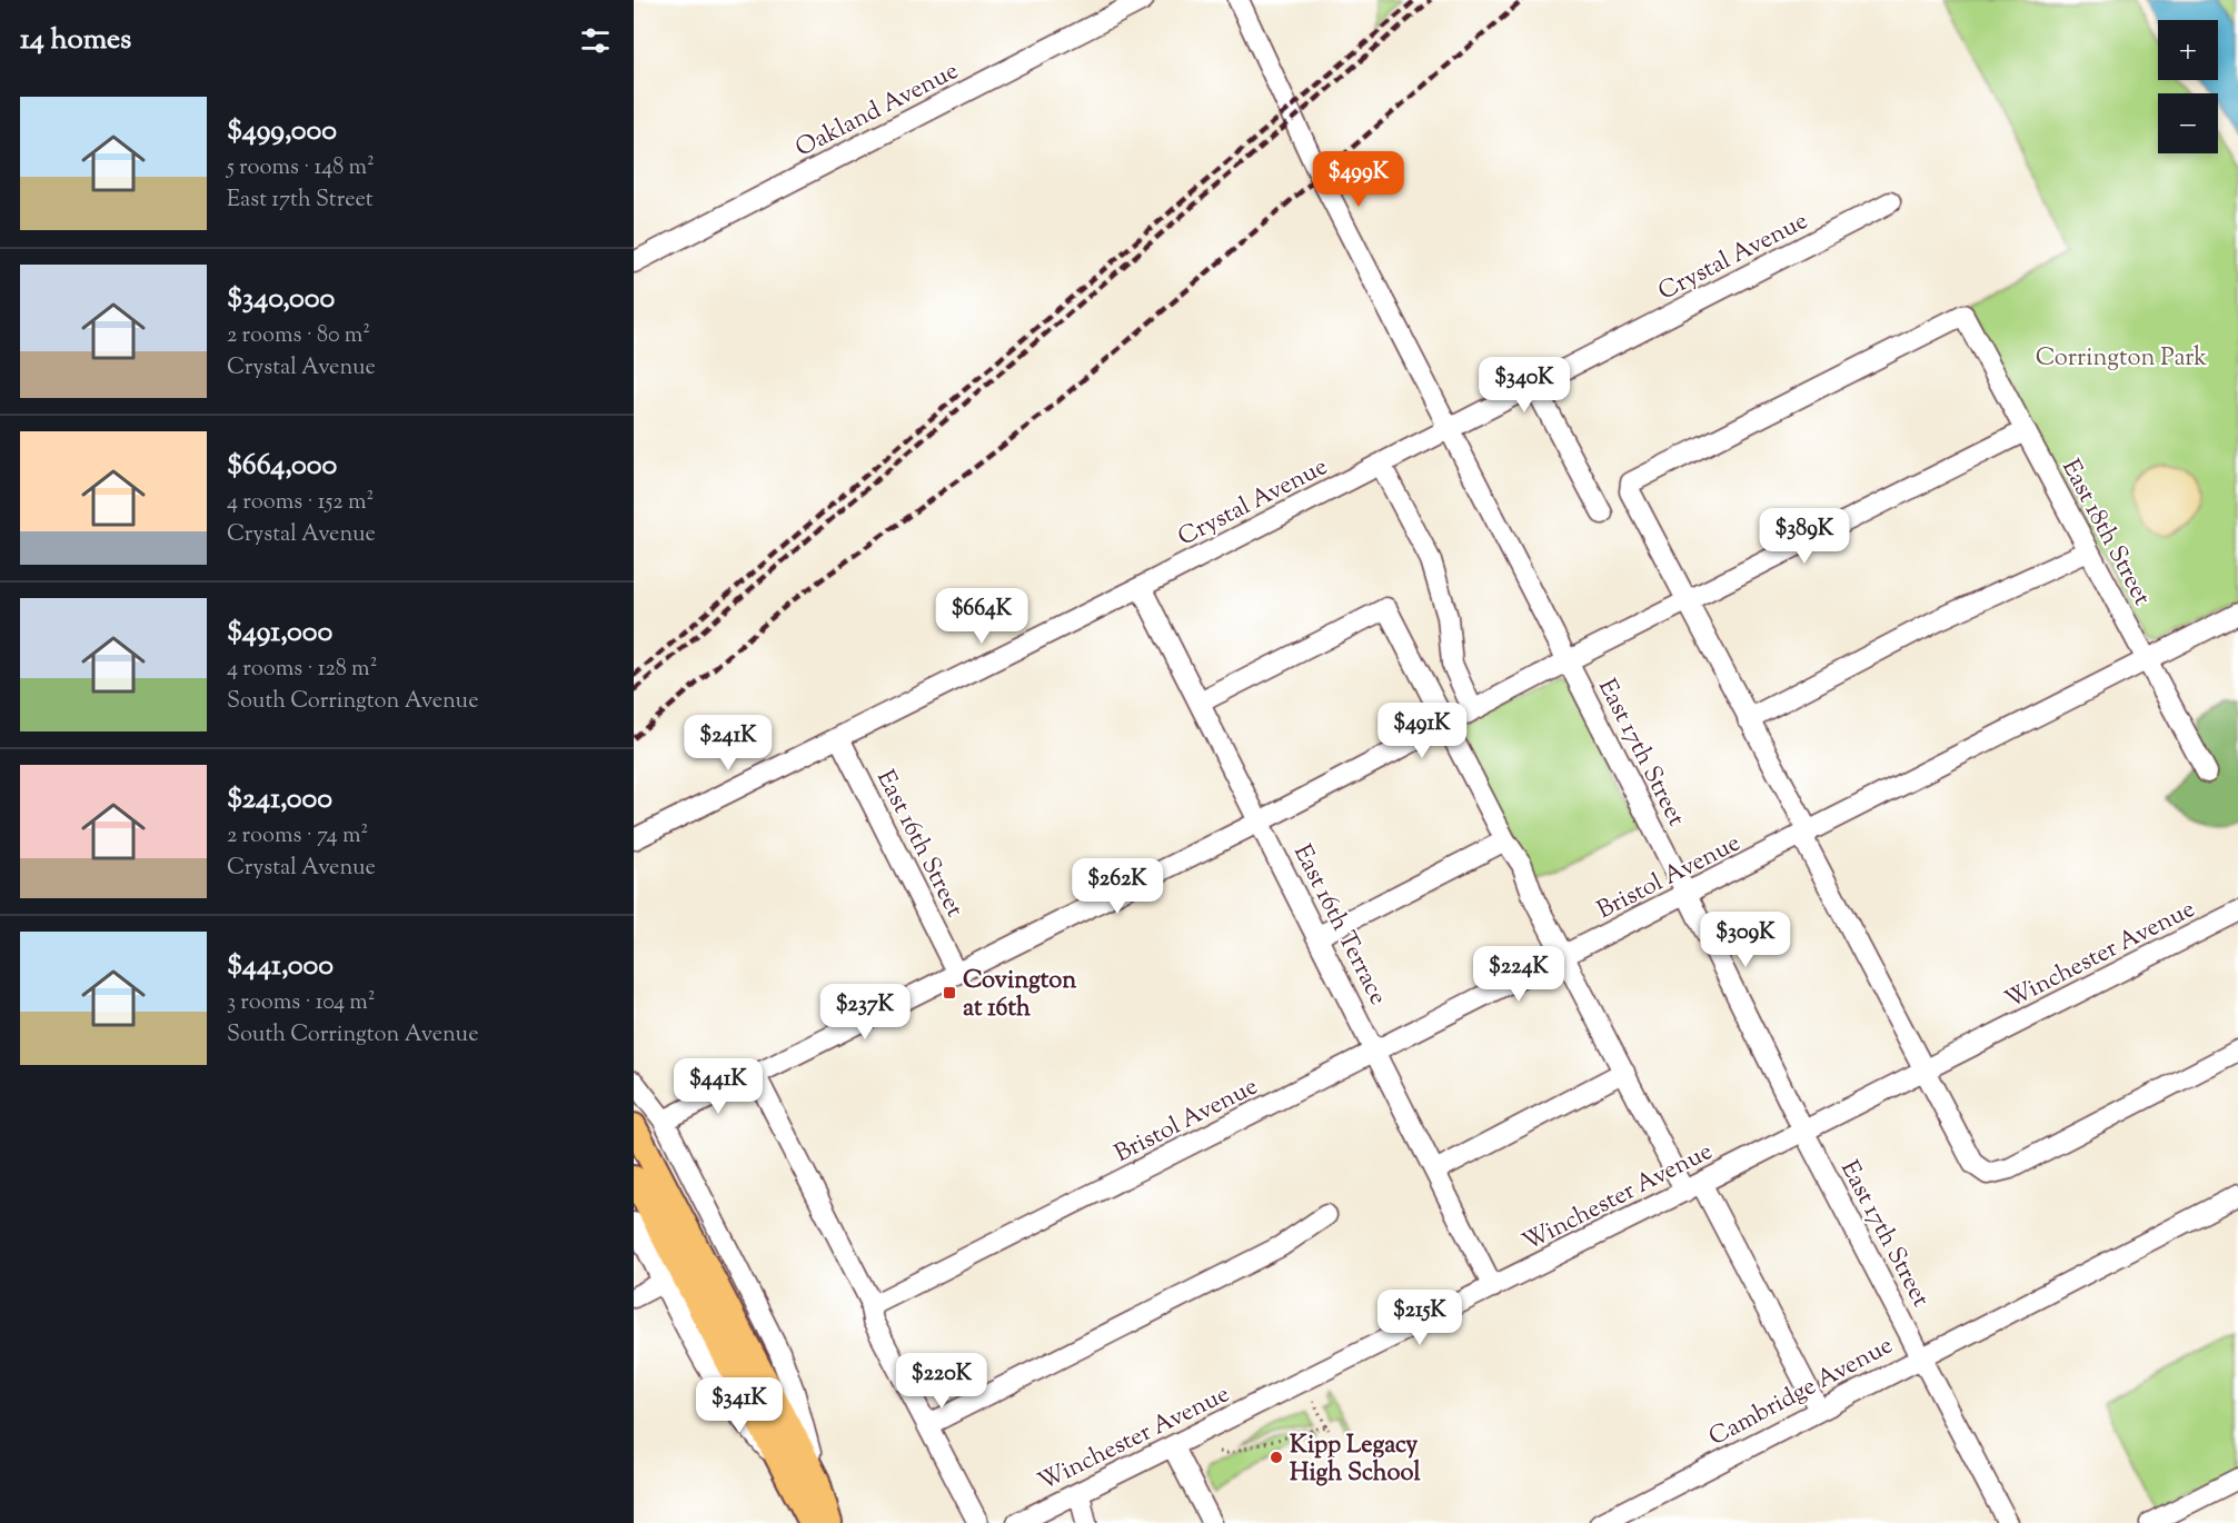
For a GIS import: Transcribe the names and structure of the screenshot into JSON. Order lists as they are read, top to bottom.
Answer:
{
  "streets": {
    "street": [
      "Oakland Avenue",
      "Crystal Avenue",
      "East 18th Street",
      "East 17th Street",
      "East 16th Street",
      "Bristol Avenue",
      "East 16th Terrace",
      "Winchester Avenue",
      "Cambridge Avenue"
    ]
  },
  "crossings": [
    ["Crystal Avenue", "East 17th Street"],
    ["Crystal Avenue", "East 16th Street"],
    ["Crystal Avenue", "East 16th Terrace"],
    ["East 18th Street", "Bristol Avenue"],
    ["East 17th Street", "Bristol Avenue"],
    ["East 17th Street", "Winchester Avenue"],
    ["East 17th Street", "Cambridge Avenue"],
    ["Bristol Avenue", "East 16th Terrace"],
    ["East 16th Terrace", "Winchester Avenue"]
  ],
  "parks": ["Corrington Park"],
  "places": {
    "transit": ["Covington at 16th"],
    "other": ["Kipp Legacy High School"]
  },
  "page": {
    "heading": "14 homes",
    "map_buttons": ["+", "−"],
    "list": [
      {
        "name": "$499,000",
        "note": "5 rooms · 148 m² · East 17th Street"
      },
      {
        "name": "$340,000",
        "note": "2 rooms · 80 m² · Crystal Avenue"
      },
      {
        "name": "$664,000",
        "note": "4 rooms · 152 m² · Crystal Avenue"
      },
      {
        "name": "$491,000",
        "note": "4 rooms · 128 m² · South Corrington Avenue"
      },
      {
        "name": "$241,000",
        "note": "2 rooms · 74 m² · Crystal Avenue"
      },
      {
        "name": "$441,000",
        "note": "3 rooms · 104 m² · South Corrington Avenue"
      }
    ],
    "price": [
      "$499K",
      "$340K",
      "$389K",
      "$664K",
      "$491K",
      "$241K",
      "$262K",
      "$309K",
      "$224K",
      "$237K",
      "$441K",
      "$215K",
      "$220K",
      "$341K"
    ]
  }
}
